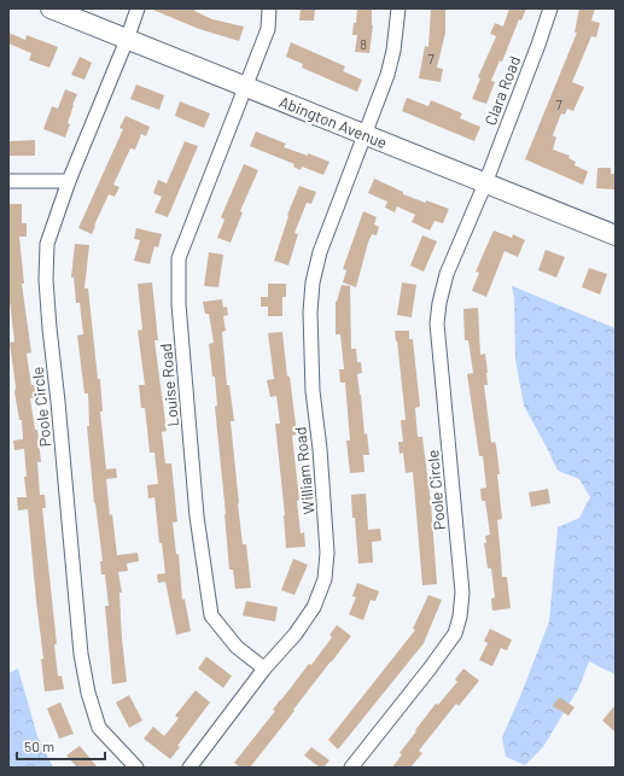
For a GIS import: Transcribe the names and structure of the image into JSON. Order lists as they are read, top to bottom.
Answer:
{
  "streets": {
    "main road": ["Abington Avenue"],
    "street": [
      "Clara Road",
      "Louise Road",
      "Poole Circle",
      "William Road"
    ]
  },
  "crossings": [
    ["Clara Road", "Abington Avenue"],
    ["Clara Road", "Poole Circle"],
    ["Abington Avenue", "Louise Road"],
    ["Abington Avenue", "Poole Circle"],
    ["Abington Avenue", "William Road"],
    ["Louise Road", "William Road"]
  ],
  "house_numbers": ["8", "7", "7"],
  "scale_bar": "50 m"
}
